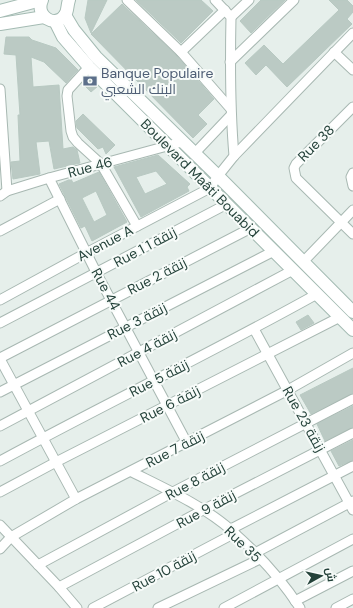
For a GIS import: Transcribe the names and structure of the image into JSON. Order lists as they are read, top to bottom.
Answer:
{
  "streets": {
    "street": [
      "Rue 38",
      "Rue 46",
      "Boulevard Maâti Bouabid",
      "Avenue A",
      "Rue 1 زنقة 1",
      "Rue 2 زنقة",
      "Rue 44",
      "Rue 3 زنقة",
      "Rue 4 زنقة",
      "Rue 5 زنقة",
      "Rue 6 زنقة",
      "Rue 23 زنقة",
      "Rue 7 زنقة",
      "Rue 8 زنقة",
      "Rue 9 زنقة",
      "Rue 35",
      "Rue 10 زنقة"
    ]
  },
  "crossings": [
    ["Rue 46", "Boulevard Maâti Bouabid"],
    ["Rue 46", "Rue 44"],
    ["Boulevard Maâti Bouabid", "Avenue A"],
    ["Boulevard Maâti Bouabid", "Rue 1 زنقة 1"],
    ["Boulevard Maâti Bouabid", "Rue 2 زنقة"],
    ["Boulevard Maâti Bouabid", "Rue 3 زنقة"],
    ["Boulevard Maâti Bouabid", "Rue 4 زنقة"],
    ["Boulevard Maâti Bouabid", "Rue 5 زنقة"],
    ["Boulevard Maâti Bouabid", "Rue 6 زنقة"],
    ["Avenue A", "Rue 44"],
    ["Rue 1 زنقة 1", "Rue 44"],
    ["Rue 2 زنقة", "Rue 44"],
    ["Rue 44", "Rue 3 زنقة"],
    ["Rue 44", "Rue 4 زنقة"],
    ["Rue 44", "Rue 5 زنقة"],
    ["Rue 44", "Rue 6 زنقة"],
    ["Rue 44", "Rue 7 زنقة"],
    ["Rue 5 زنقة", "Rue 23 زنقة"],
    ["Rue 6 زنقة", "Rue 23 زنقة"],
    ["Rue 23 زنقة", "Rue 7 زنقة"],
    ["Rue 23 زنقة", "Rue 8 زنقة"],
    ["Rue 23 زنقة", "Rue 9 زنقة"],
    ["Rue 23 زنقة", "Rue 10 زنقة"],
    ["Rue 7 زنقة", "Rue 35"],
    ["Rue 8 زنقة", "Rue 35"],
    ["Rue 9 زنقة", "Rue 35"],
    ["Rue 35", "Rue 10 زنقة"]
  ],
  "places": {
    "bank": ["Banque Populaire البنك الشعبي"]
  },
  "north": "right"
}
